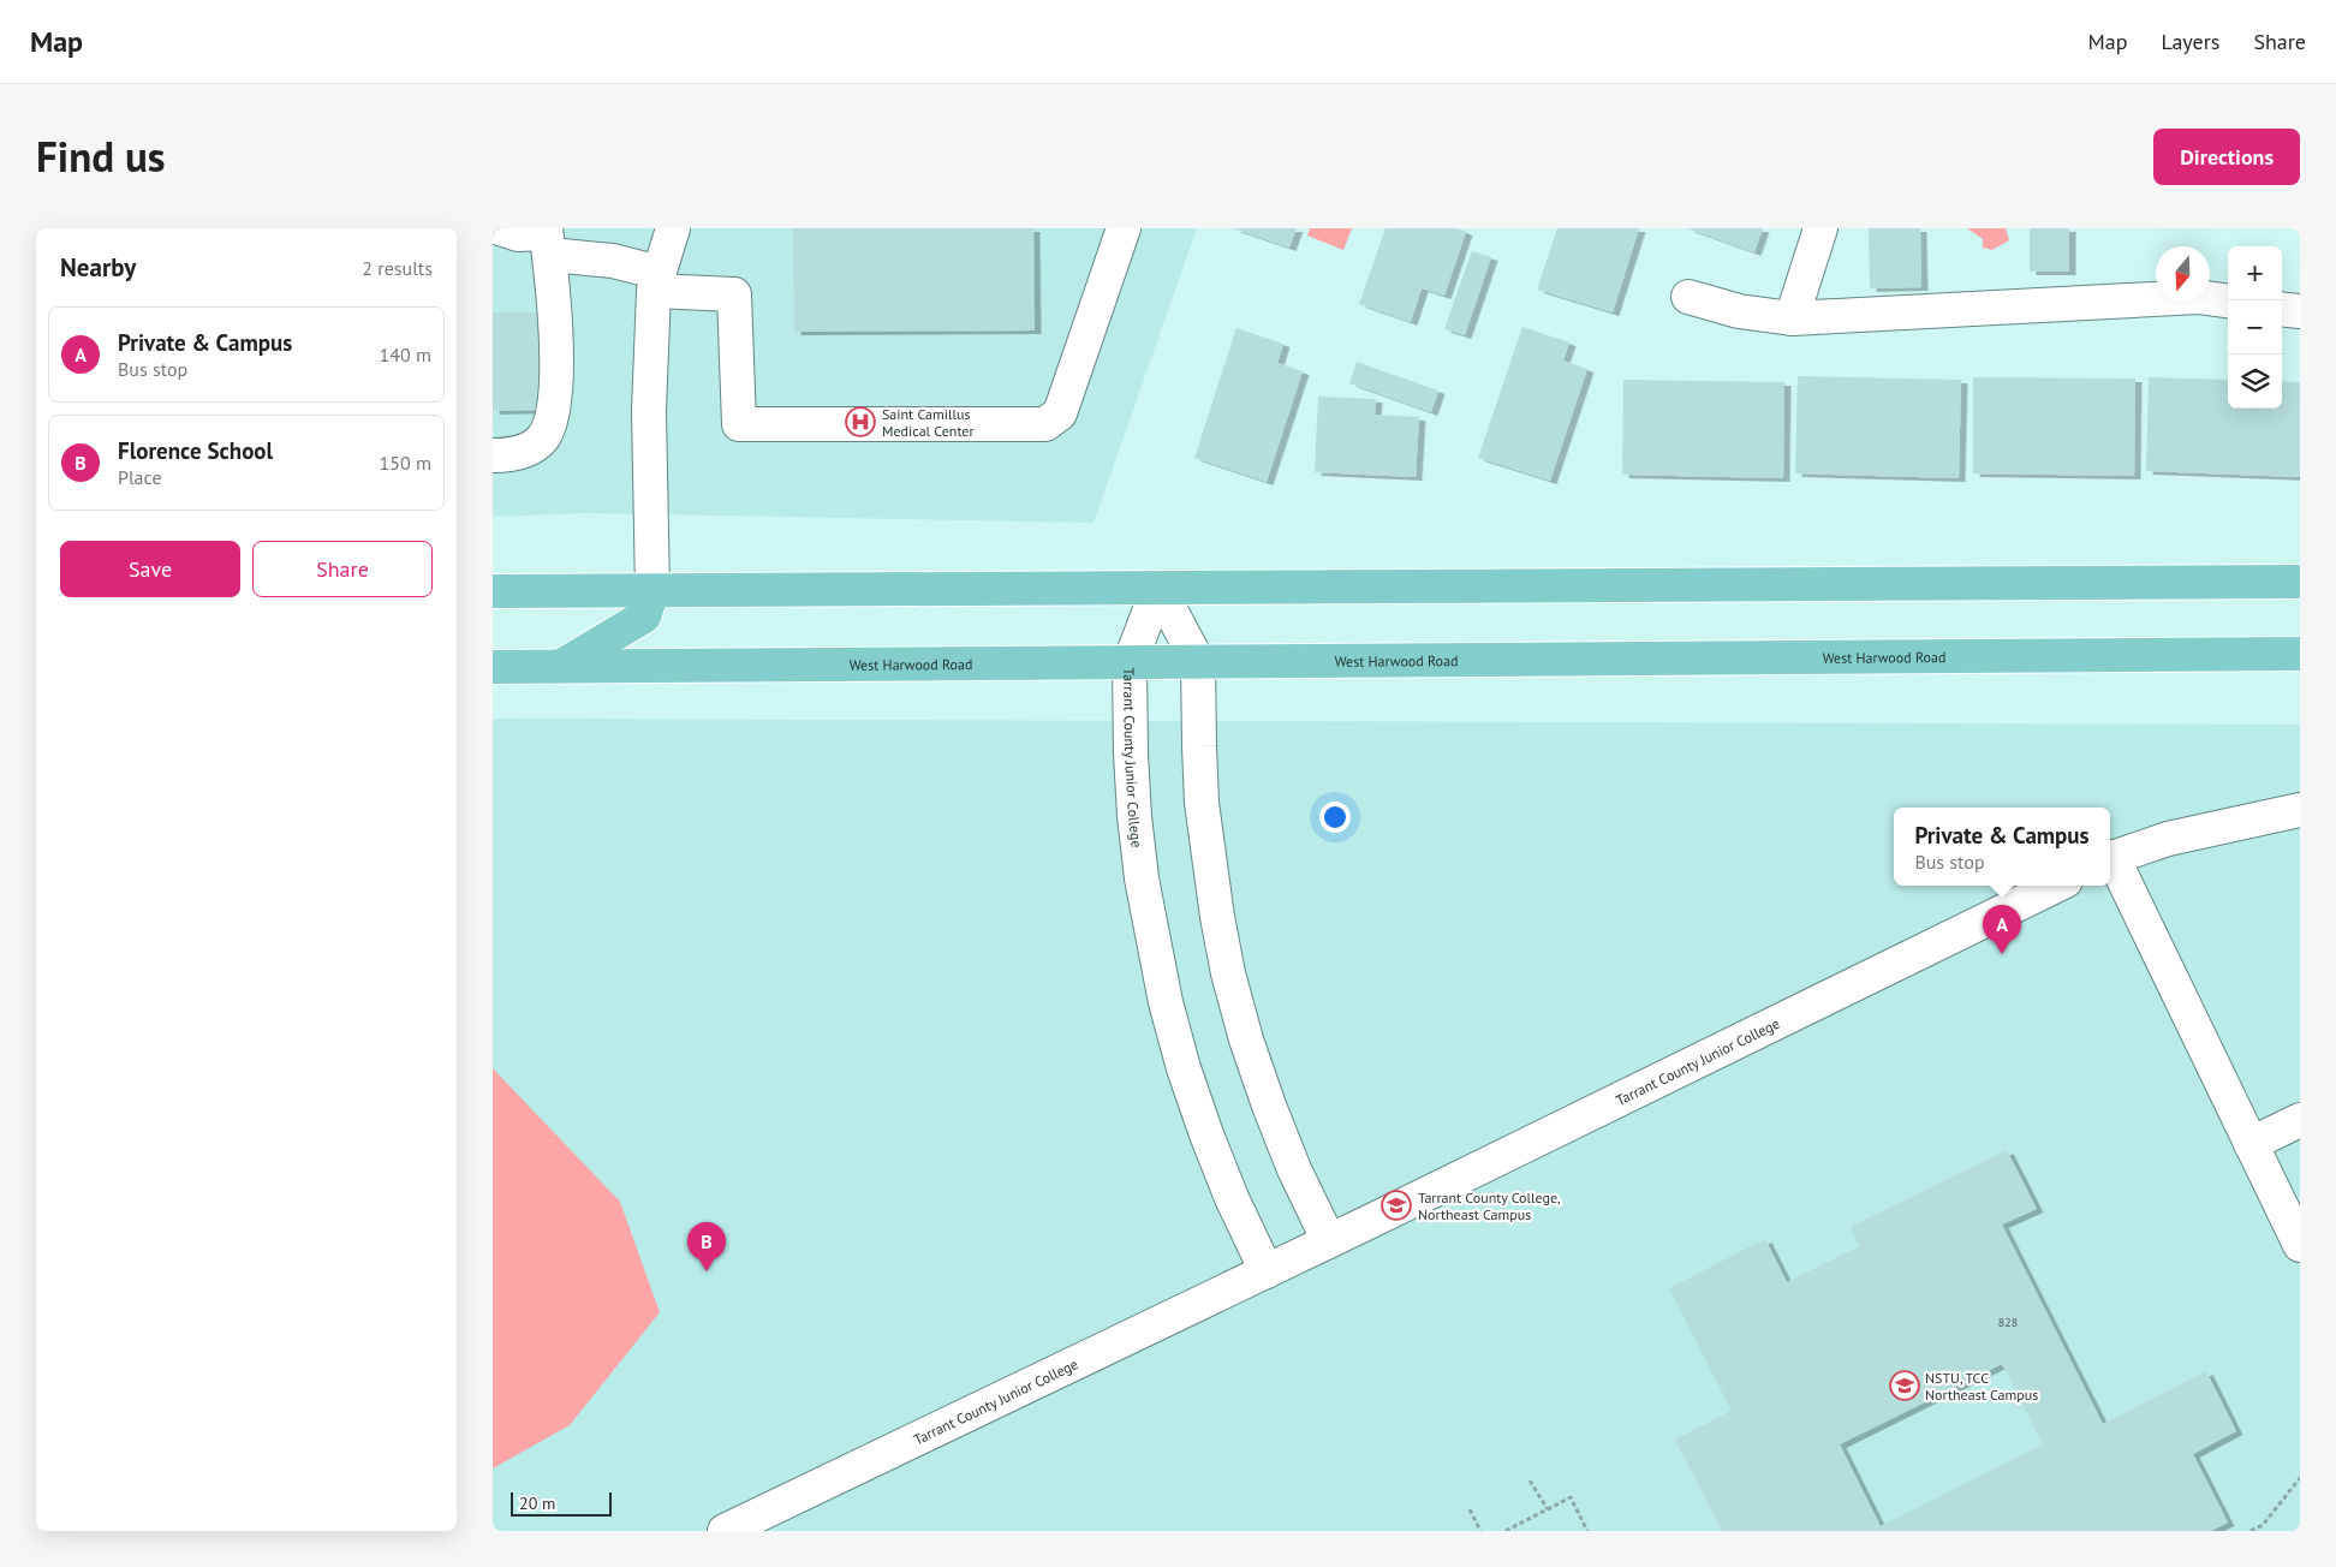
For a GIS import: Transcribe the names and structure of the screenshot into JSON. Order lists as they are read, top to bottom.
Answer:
{
  "streets": {
    "main road": ["West Harwood Road"],
    "street": ["Tarrant County Junior College"]
  },
  "crossings": [
    ["West Harwood Road", "Tarrant County Junior College"]
  ],
  "places": {
    "hospital": ["Saint Camillus Medical Center"],
    "school or university": ["Tarrant County College, Northeast Campus", "NSTU, TCC Northeast Campus"]
  },
  "house_numbers": ["828"],
  "scale_bar": "20 m",
  "north": "bottom",
  "page": {
    "header": "Map",
    "nav": ["Map", "Layers", "Share"],
    "title": "Find us",
    "buttons": [
      "Directions",
      ["Save", "Share"]
    ],
    "heading": ["Nearby", "2 results"],
    "map_buttons": ["+", "−"],
    "list": [
      {
        "mark": "A",
        "name": "Private & Campus",
        "note": "Bus stop",
        "value": "140 m"
      },
      {
        "mark": "B",
        "name": "Florence School",
        "note": "Place",
        "value": "150 m"
      }
    ],
    "popup": ["Private & Campus", "Bus stop"],
    "pins": ["A", "B"],
    "scale": "20 m"
  }
}
